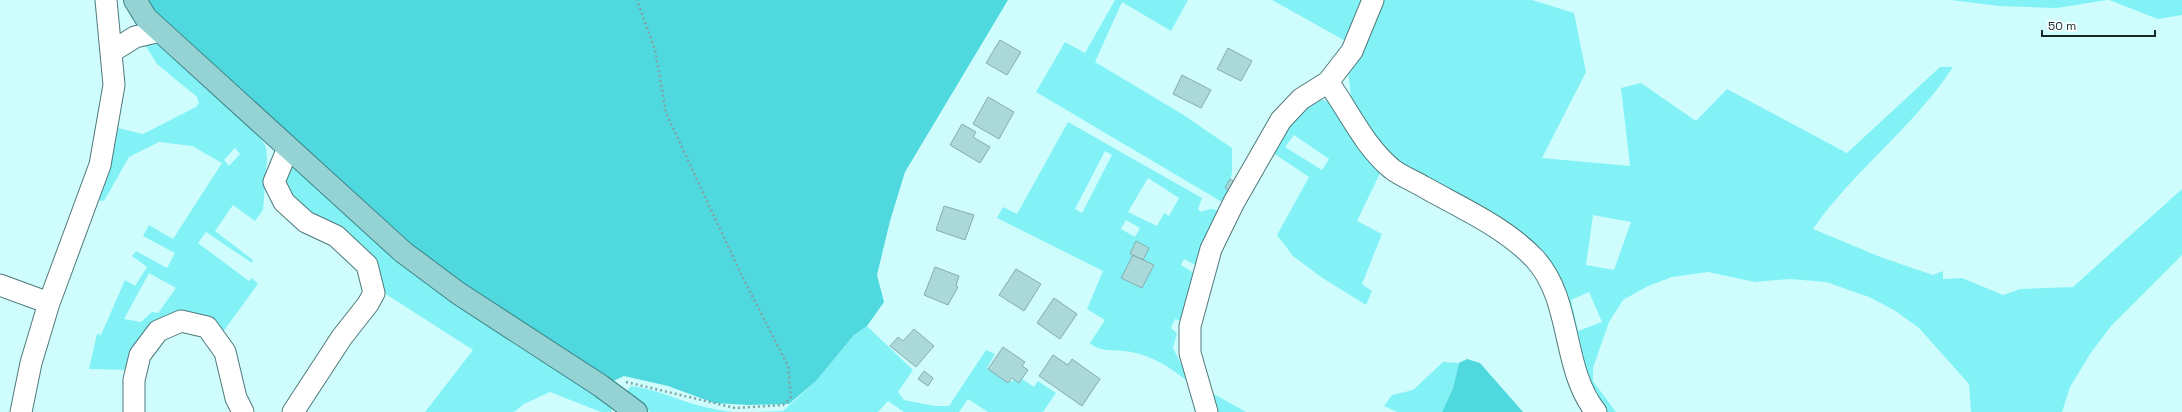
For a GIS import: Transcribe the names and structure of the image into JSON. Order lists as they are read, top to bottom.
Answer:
{
  "scale_bar": "50 m"
}
